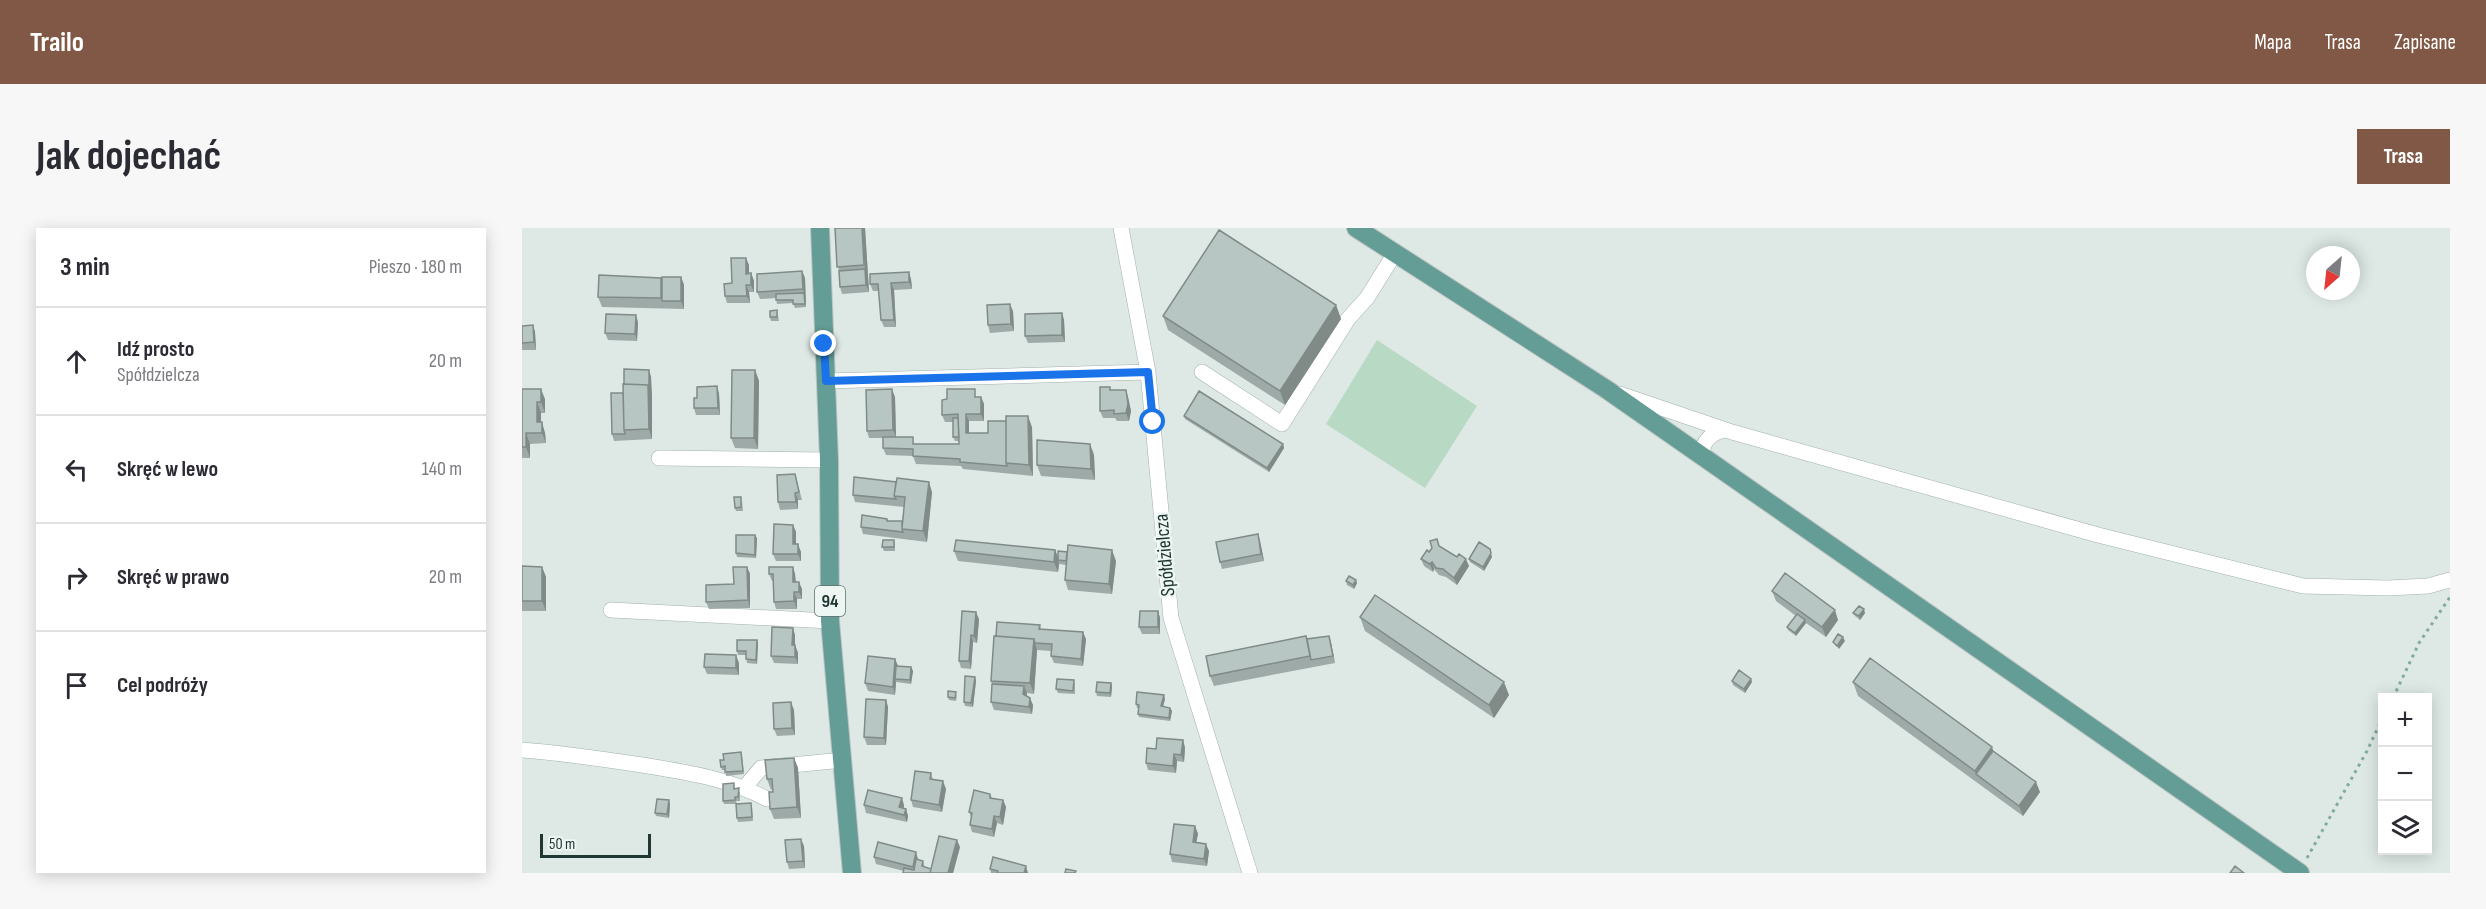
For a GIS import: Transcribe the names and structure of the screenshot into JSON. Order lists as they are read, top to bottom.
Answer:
{
  "streets": {
    "main road": ["94"],
    "street": ["Spółdzielcza"]
  },
  "scale_bar": "50 m",
  "north": "bottom left",
  "page": {
    "header": "Trailo",
    "nav": ["Mapa", "Trasa", "Zapisane"],
    "buttons": "Trasa",
    "title": "Jak dojechać",
    "heading": ["3 min", "Pieszo · 180 m"],
    "list": [
      ["Idź prosto", "Spółdzielcza", "20 m"],
      ["Skręć w lewo", "140 m"],
      ["Skręć w prawo", "20 m"],
      "Cel podróży"
    ],
    "map_buttons": ["+", "−"],
    "scale": "50 m"
  }
}
